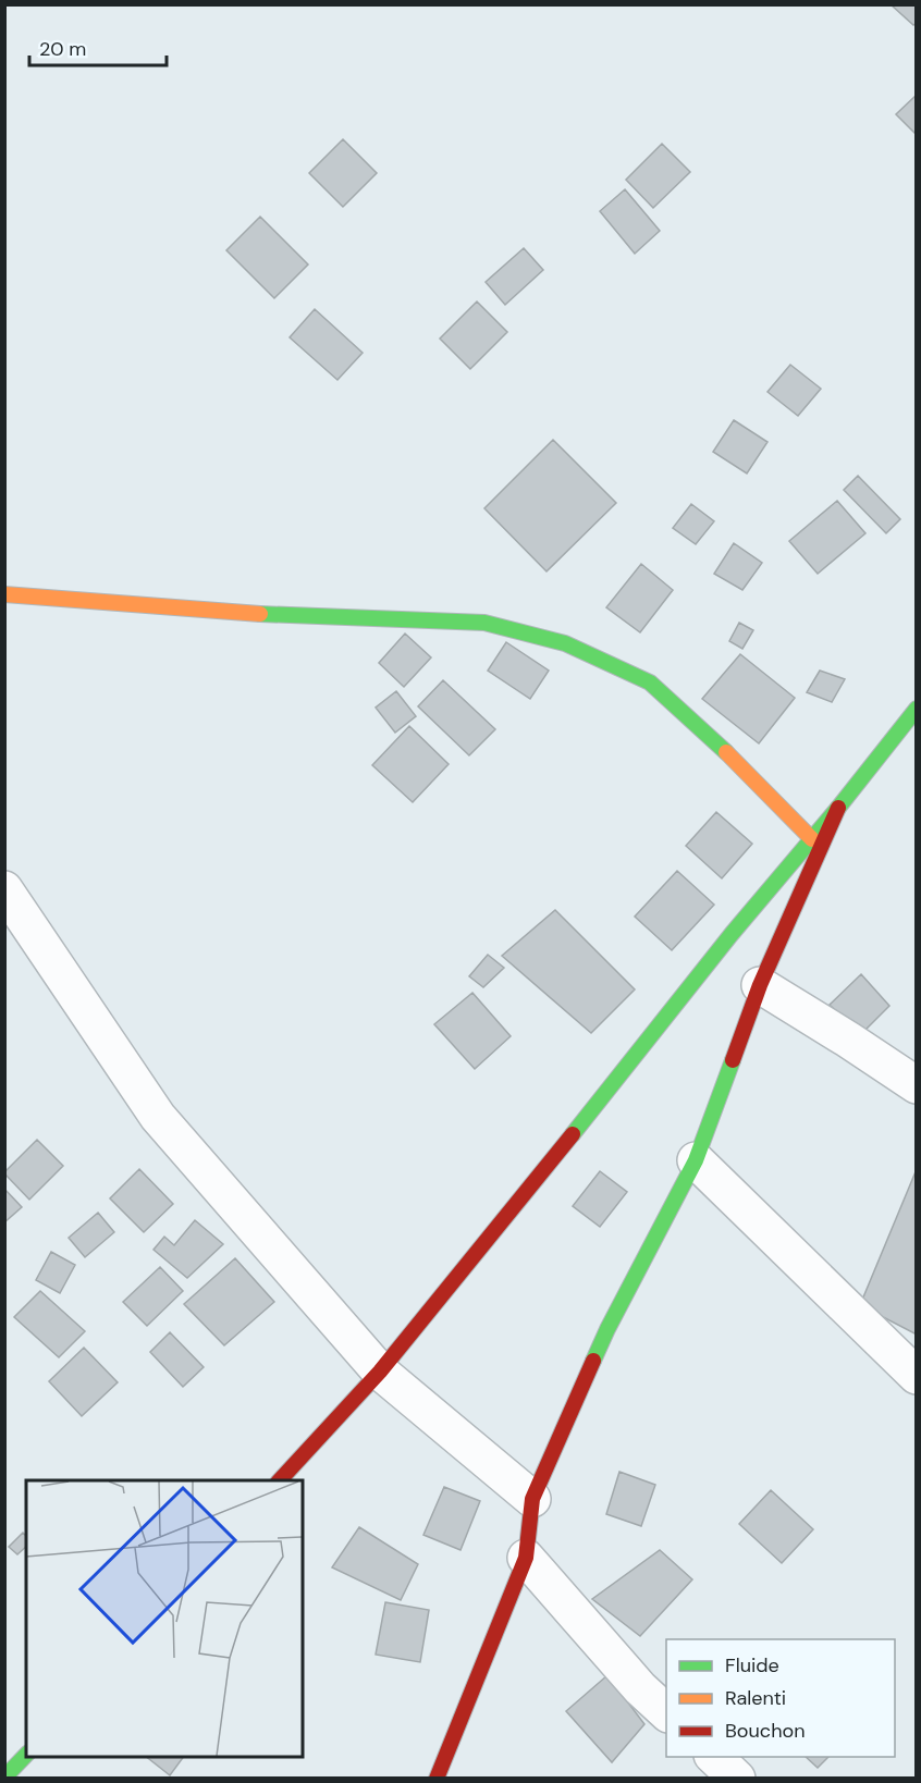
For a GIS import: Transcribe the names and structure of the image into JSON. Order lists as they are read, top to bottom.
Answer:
{
  "legend": ["Fluide", "Ralenti", "Bouchon"],
  "scale_bar": "20 m"
}
